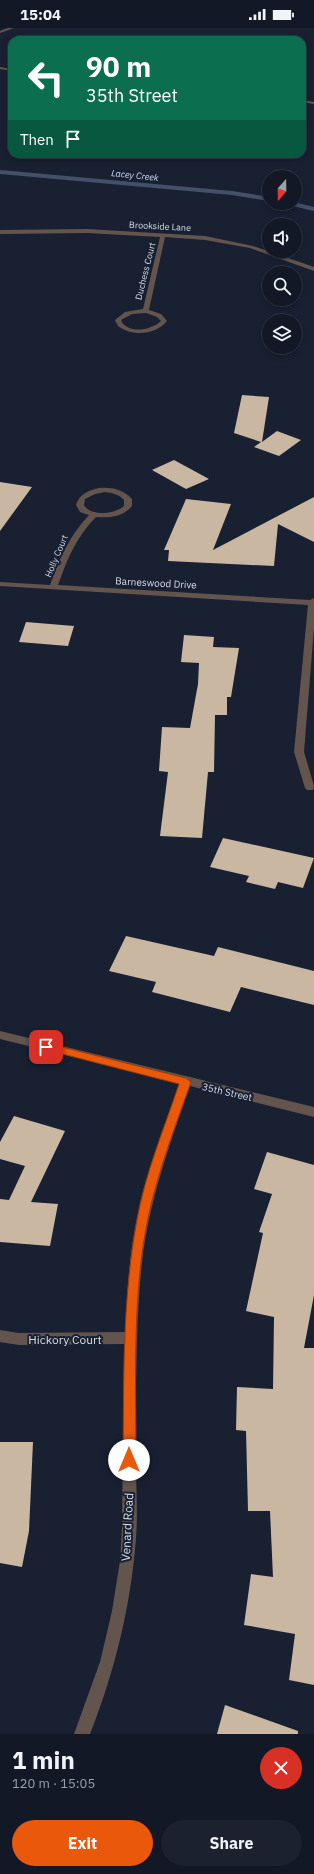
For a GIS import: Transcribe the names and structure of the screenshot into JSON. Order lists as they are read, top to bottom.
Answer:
{
  "streets": {
    "street": [
      "Brookside Lane",
      "Duchess Court",
      "Holly Court",
      "Barneswood Drive",
      "35th Street",
      "Hickory Court",
      "Venard Road"
    ]
  },
  "crossings": [
    ["Brookside Lane", "Duchess Court"],
    ["Holly Court", "Barneswood Drive"],
    ["35th Street", "Venard Road"],
    ["Hickory Court", "Venard Road"]
  ],
  "water": ["Lacey Creek"],
  "north": "bottom",
  "page": {
    "status": "15:04",
    "turn": ["90 m", "35th Street"],
    "then": "Then",
    "heading": ["1 min", "120 m · 15:05"],
    "buttons": ["Exit", "Share"]
  }
}
